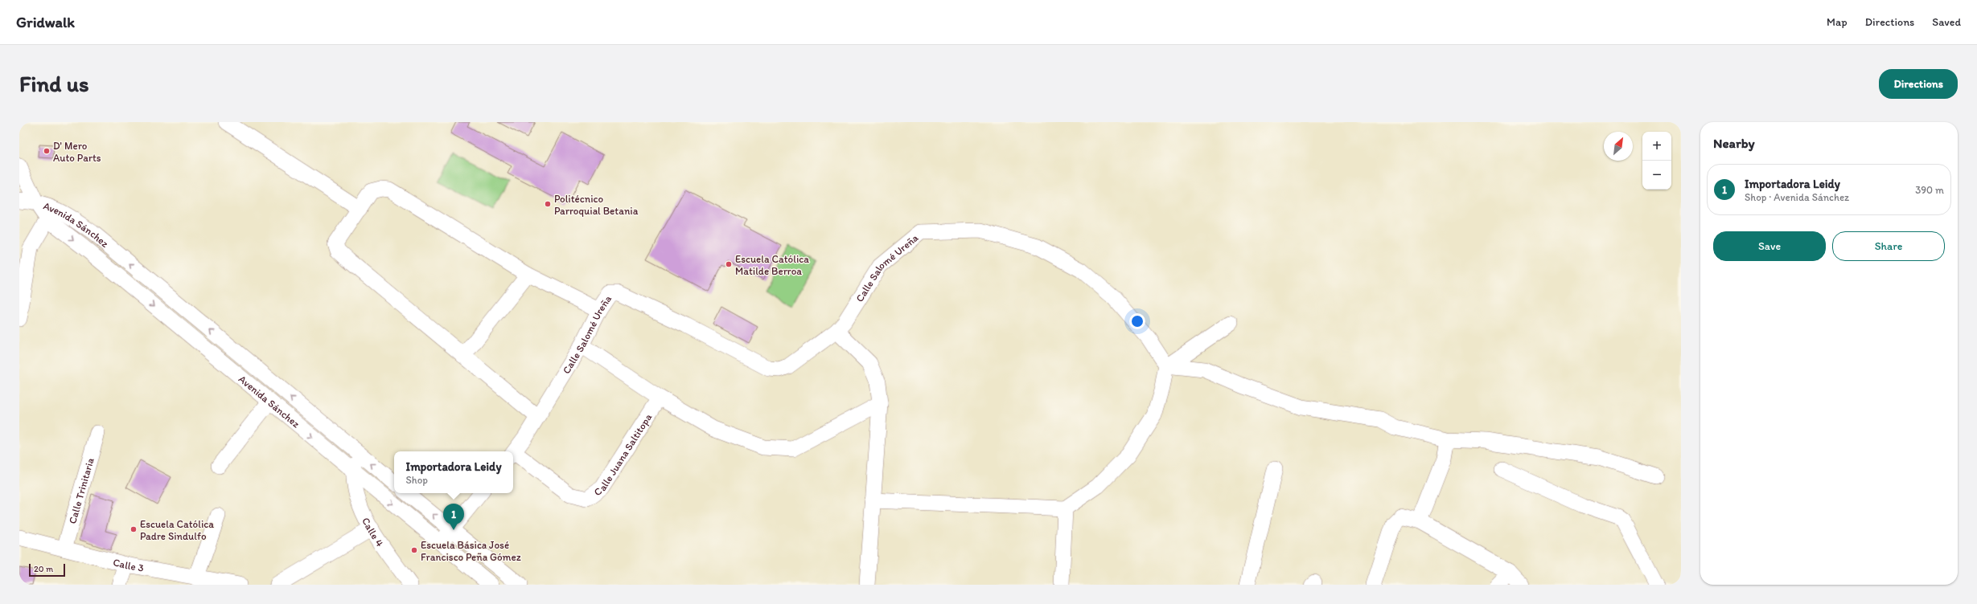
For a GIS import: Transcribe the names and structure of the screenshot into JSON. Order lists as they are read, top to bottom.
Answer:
{
  "streets": {
    "street": [
      "Avenida Sánchez",
      "Calle Salomé Ureña",
      "Calle Juana Saltitopa",
      "Calle Trinitaria",
      "Calle 4",
      "Calle 3"
    ]
  },
  "crossings": [
    ["Avenida Sánchez", "Calle 4"],
    ["Calle Trinitaria", "Calle 3"]
  ],
  "places": [
    "D' Mero Auto Parts",
    "Politécnico Parroquial Betania",
    "Escuela Católica Matilde Berroa",
    "Escuela Católica Padre Sindulfo",
    "Escuela Básica José Francisco Peña Gómez"
  ],
  "scale_bar": "20 m",
  "north": "top right",
  "page": {
    "header": "Gridwalk",
    "nav": ["Map", "Directions", "Saved"],
    "buttons": [
      "Directions",
      ["Save", "Share"]
    ],
    "title": "Find us",
    "heading": "Nearby",
    "map_buttons": ["+", "−"],
    "list": [
      {
        "mark": "1",
        "name": "Importadora Leidy",
        "note": "Shop · Avenida Sánchez",
        "value": "390 m"
      }
    ],
    "popup": ["Importadora Leidy", "Shop"],
    "pins": "1",
    "scale": "20 m"
  }
}
